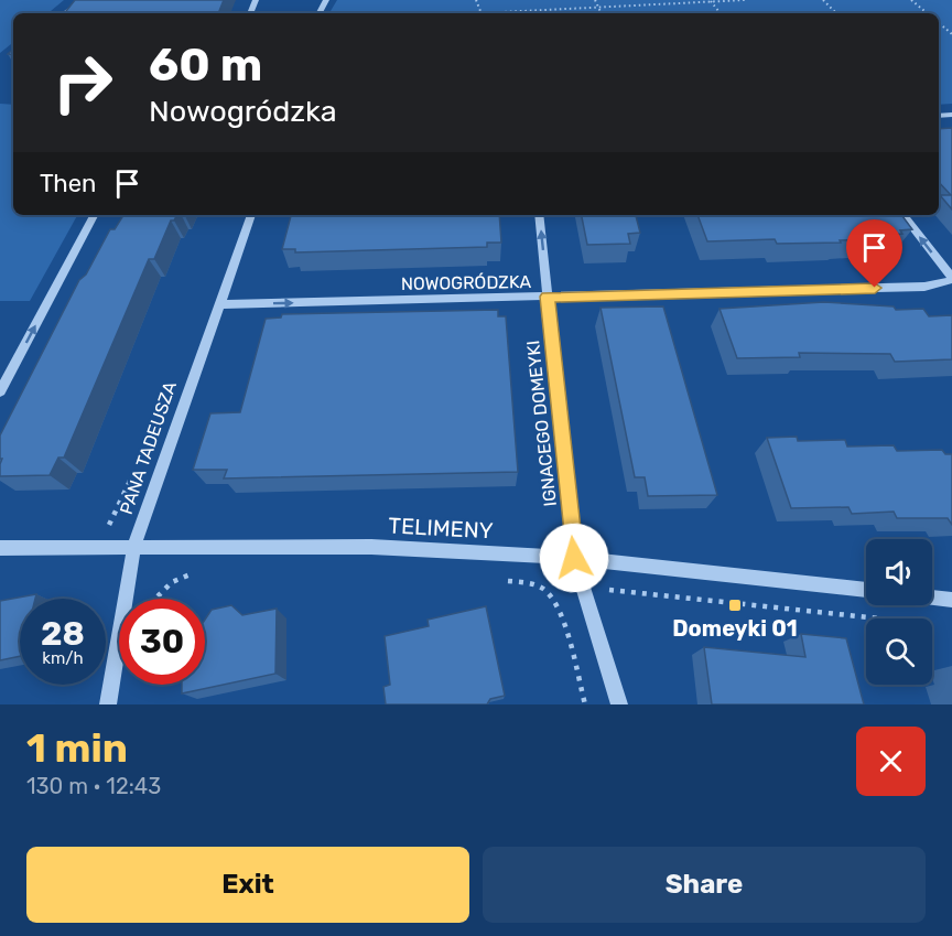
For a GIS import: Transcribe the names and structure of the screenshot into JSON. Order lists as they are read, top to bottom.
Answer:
{
  "streets": {
    "street": [
      "NOWOGRÓDZKA",
      "IGNACEGO DOMEYKI",
      "PANA TADEUSZA",
      "TELIMENY"
    ]
  },
  "crossings": [
    ["NOWOGRÓDZKA", "IGNACEGO DOMEYKI"],
    ["NOWOGRÓDZKA", "PANA TADEUSZA"],
    ["IGNACEGO DOMEYKI", "TELIMENY"],
    ["PANA TADEUSZA", "TELIMENY"]
  ],
  "places": {
    "transit": ["Domeyki 01"]
  },
  "page": {
    "turn": ["60 m", "Nowogródzka"],
    "then": "Then",
    "speed": "28 km/h",
    "limit": "30",
    "heading": ["1 min", "130 m · 12:43"],
    "buttons": ["Exit", "Share"]
  }
}
